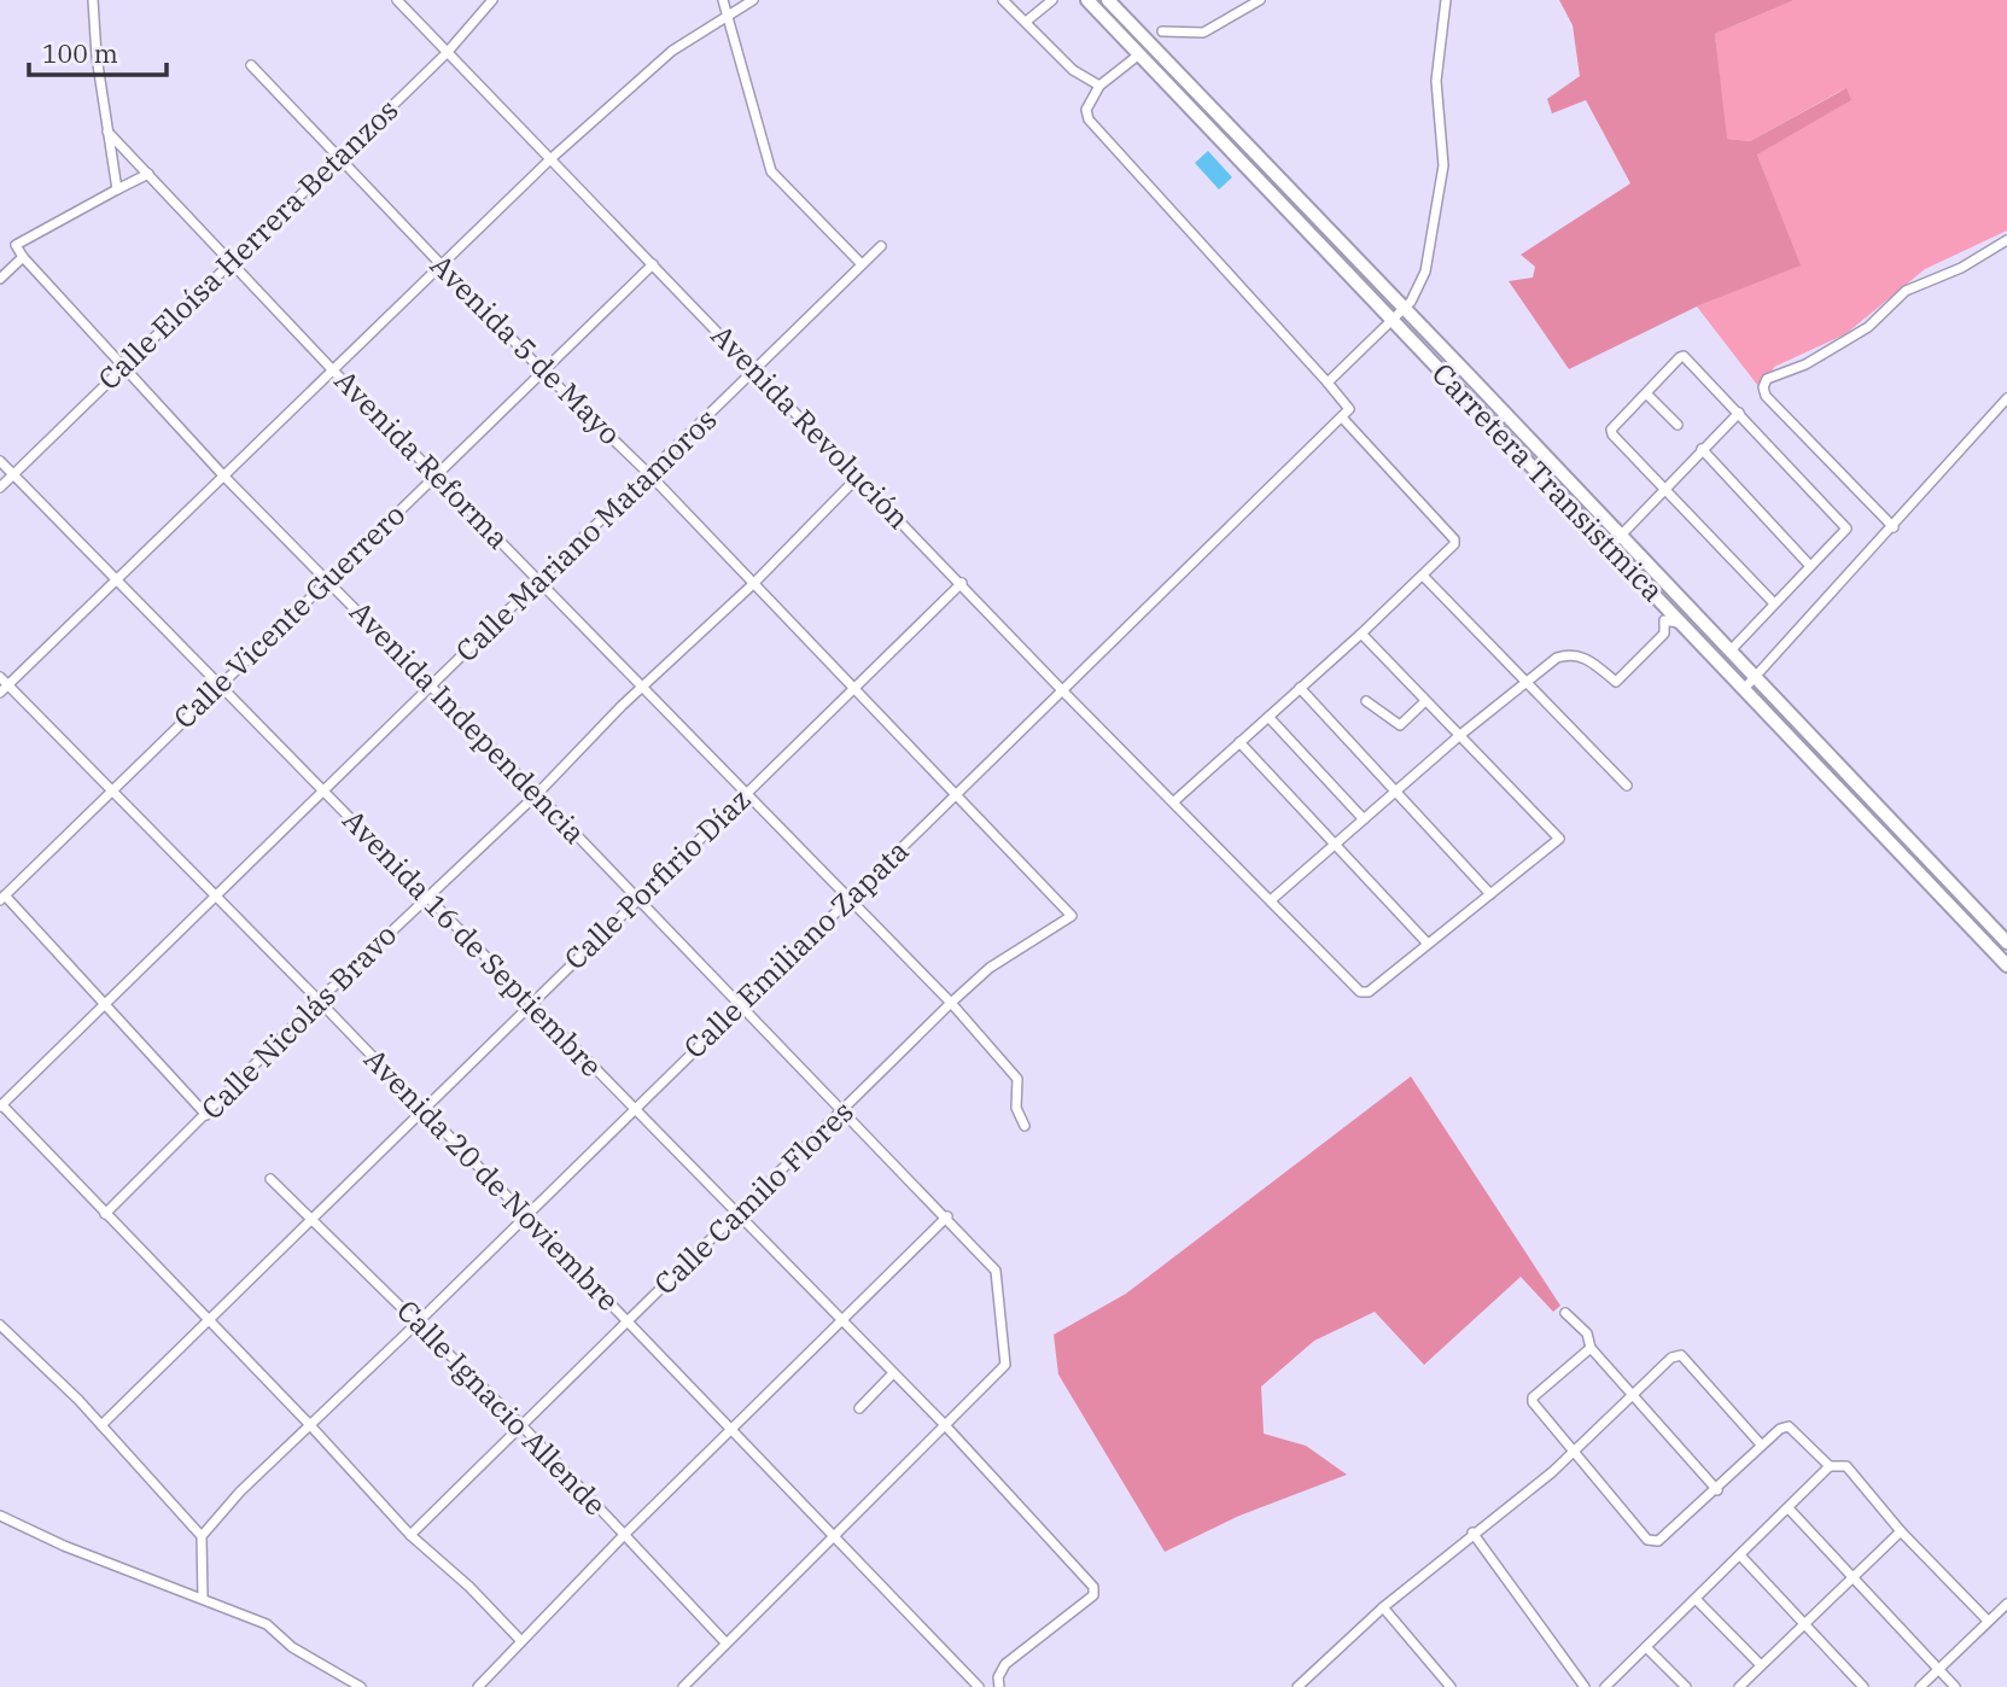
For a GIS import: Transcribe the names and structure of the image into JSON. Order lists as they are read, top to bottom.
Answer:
{
  "streets": {
    "main road": ["Carretera Transistmica"],
    "street": [
      "Calle Eloísa Herrera Betanzos",
      "Avenida 5 de Mayo",
      "Avenida Revolución",
      "Avenida Reforma",
      "Calle Mariano Matamoros",
      "Calle Vicente Guerrero",
      "Avenida Independencia",
      "Calle Porfirio Díaz",
      "Avenida 16 de Septiembre",
      "Calle Emiliano Zapata",
      "Calle Nicolás Bravo",
      "Avenida 20 de Noviembre",
      "Calle Camilo Flores",
      "Calle Ignacio Allende"
    ]
  },
  "crossings": [
    ["Calle Eloísa Herrera Betanzos", "Avenida 5 de Mayo"],
    ["Calle Eloísa Herrera Betanzos", "Avenida Revolución"],
    ["Calle Eloísa Herrera Betanzos", "Avenida Reforma"],
    ["Calle Eloísa Herrera Betanzos", "Avenida Independencia"],
    ["Calle Eloísa Herrera Betanzos", "Avenida 16 de Septiembre"],
    ["Avenida 5 de Mayo", "Calle Mariano Matamoros"],
    ["Avenida 5 de Mayo", "Calle Vicente Guerrero"],
    ["Avenida 5 de Mayo", "Calle Porfirio Díaz"],
    ["Avenida 5 de Mayo", "Calle Emiliano Zapata"],
    ["Avenida 5 de Mayo", "Calle Nicolás Bravo"],
    ["Avenida 5 de Mayo", "Calle Camilo Flores"],
    ["Avenida Revolución", "Calle Mariano Matamoros"],
    ["Avenida Revolución", "Calle Vicente Guerrero"],
    ["Avenida Revolución", "Calle Porfirio Díaz"],
    ["Avenida Revolución", "Calle Emiliano Zapata"],
    ["Avenida Revolución", "Calle Nicolás Bravo"],
    ["Avenida Reforma", "Calle Mariano Matamoros"],
    ["Avenida Reforma", "Calle Vicente Guerrero"],
    ["Avenida Reforma", "Calle Porfirio Díaz"],
    ["Avenida Reforma", "Calle Emiliano Zapata"],
    ["Avenida Reforma", "Calle Nicolás Bravo"],
    ["Avenida Reforma", "Calle Camilo Flores"],
    ["Calle Mariano Matamoros", "Avenida Independencia"],
    ["Calle Mariano Matamoros", "Avenida 16 de Septiembre"],
    ["Calle Mariano Matamoros", "Avenida 20 de Noviembre"],
    ["Calle Vicente Guerrero", "Avenida Independencia"],
    ["Calle Vicente Guerrero", "Avenida 16 de Septiembre"],
    ["Calle Vicente Guerrero", "Avenida 20 de Noviembre"],
    ["Avenida Independencia", "Calle Porfirio Díaz"],
    ["Avenida Independencia", "Avenida 16 de Septiembre"],
    ["Avenida Independencia", "Calle Emiliano Zapata"],
    ["Avenida Independencia", "Calle Nicolás Bravo"],
    ["Avenida Independencia", "Calle Camilo Flores"],
    ["Calle Porfirio Díaz", "Avenida 16 de Septiembre"],
    ["Calle Porfirio Díaz", "Avenida 20 de Noviembre"],
    ["Calle Porfirio Díaz", "Calle Ignacio Allende"],
    ["Avenida 16 de Septiembre", "Calle Emiliano Zapata"],
    ["Avenida 16 de Septiembre", "Calle Nicolás Bravo"],
    ["Avenida 16 de Septiembre", "Calle Camilo Flores"],
    ["Calle Emiliano Zapata", "Avenida 20 de Noviembre"],
    ["Calle Emiliano Zapata", "Calle Ignacio Allende"],
    ["Calle Nicolás Bravo", "Avenida 20 de Noviembre"],
    ["Avenida 20 de Noviembre", "Calle Camilo Flores"],
    ["Calle Camilo Flores", "Calle Ignacio Allende"]
  ],
  "scale_bar": "100 m"
}
